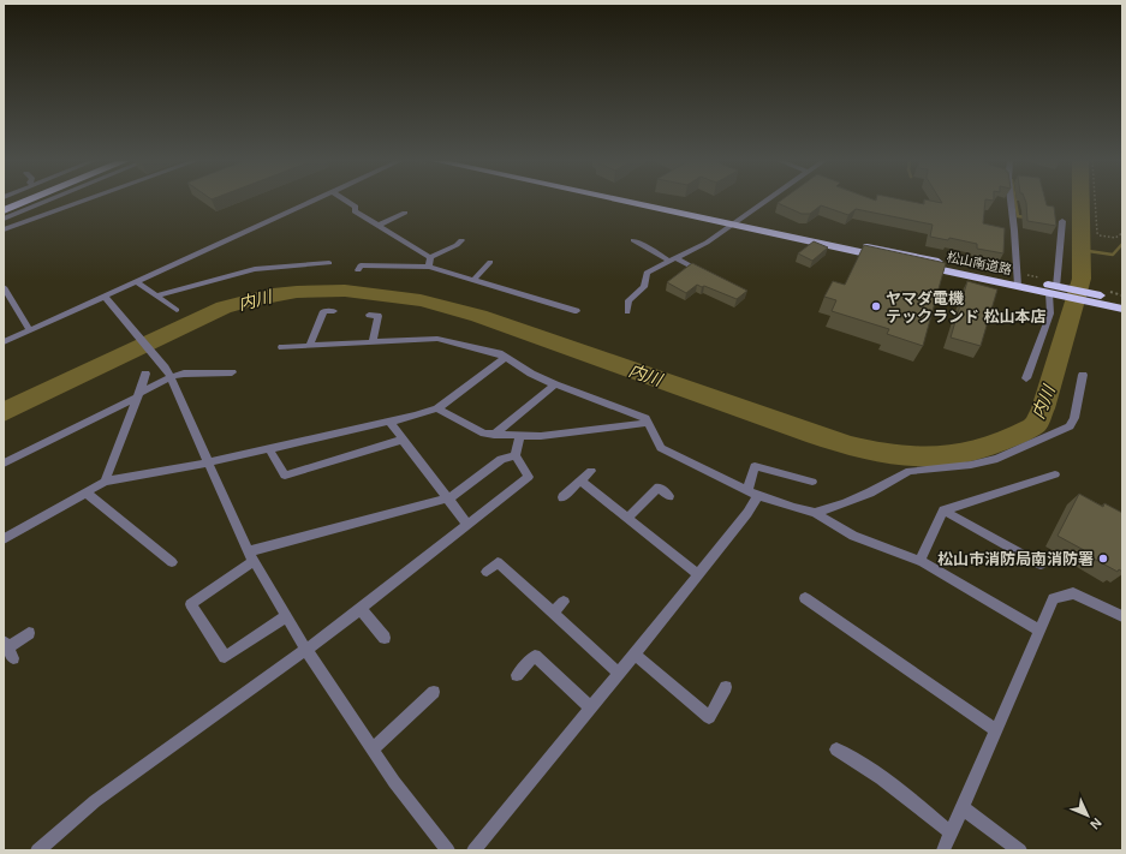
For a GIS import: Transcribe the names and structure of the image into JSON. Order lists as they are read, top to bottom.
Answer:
{
  "streets": {
    "highway": ["松山南道路"]
  },
  "water": ["内川"],
  "places": ["ヤマダ電機 テックランド 松山本店", "松山市消防局南消防署"],
  "north": "bottom right"
}
